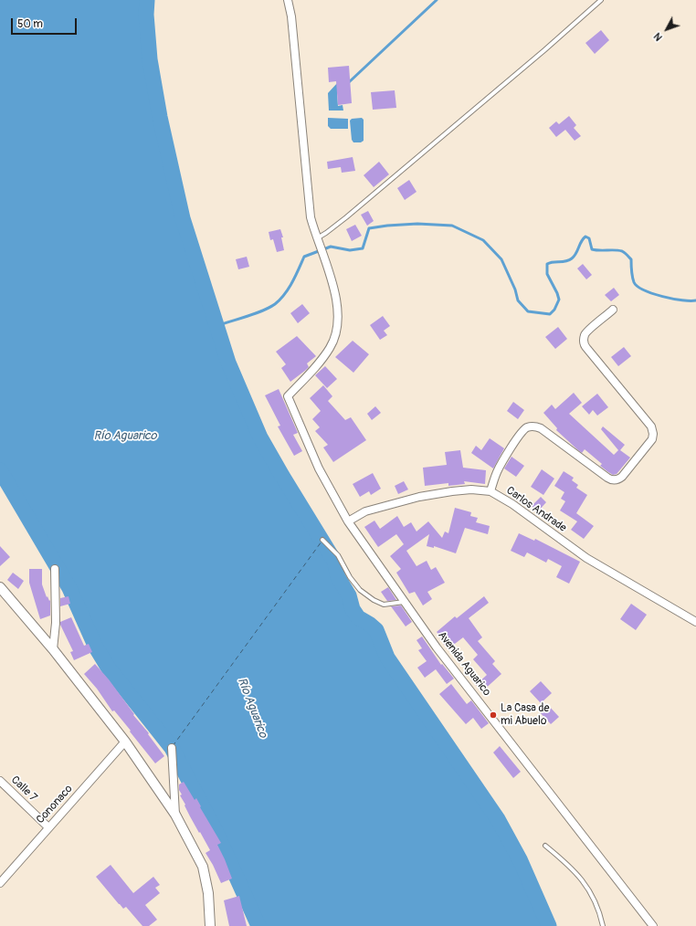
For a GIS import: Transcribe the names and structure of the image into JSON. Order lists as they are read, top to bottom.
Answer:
{
  "streets": {
    "street": [
      "Carlos Andrade",
      "Avenida Aguarico",
      "Calle 7",
      "Cononaco"
    ]
  },
  "crossings": [
    ["Carlos Andrade", "Avenida Aguarico"],
    ["Calle 7", "Cononaco"]
  ],
  "water": ["Río Aguarico"],
  "places": ["La Casa de mi Abuelo"],
  "scale_bar": "50 m",
  "north": "bottom left"
}
